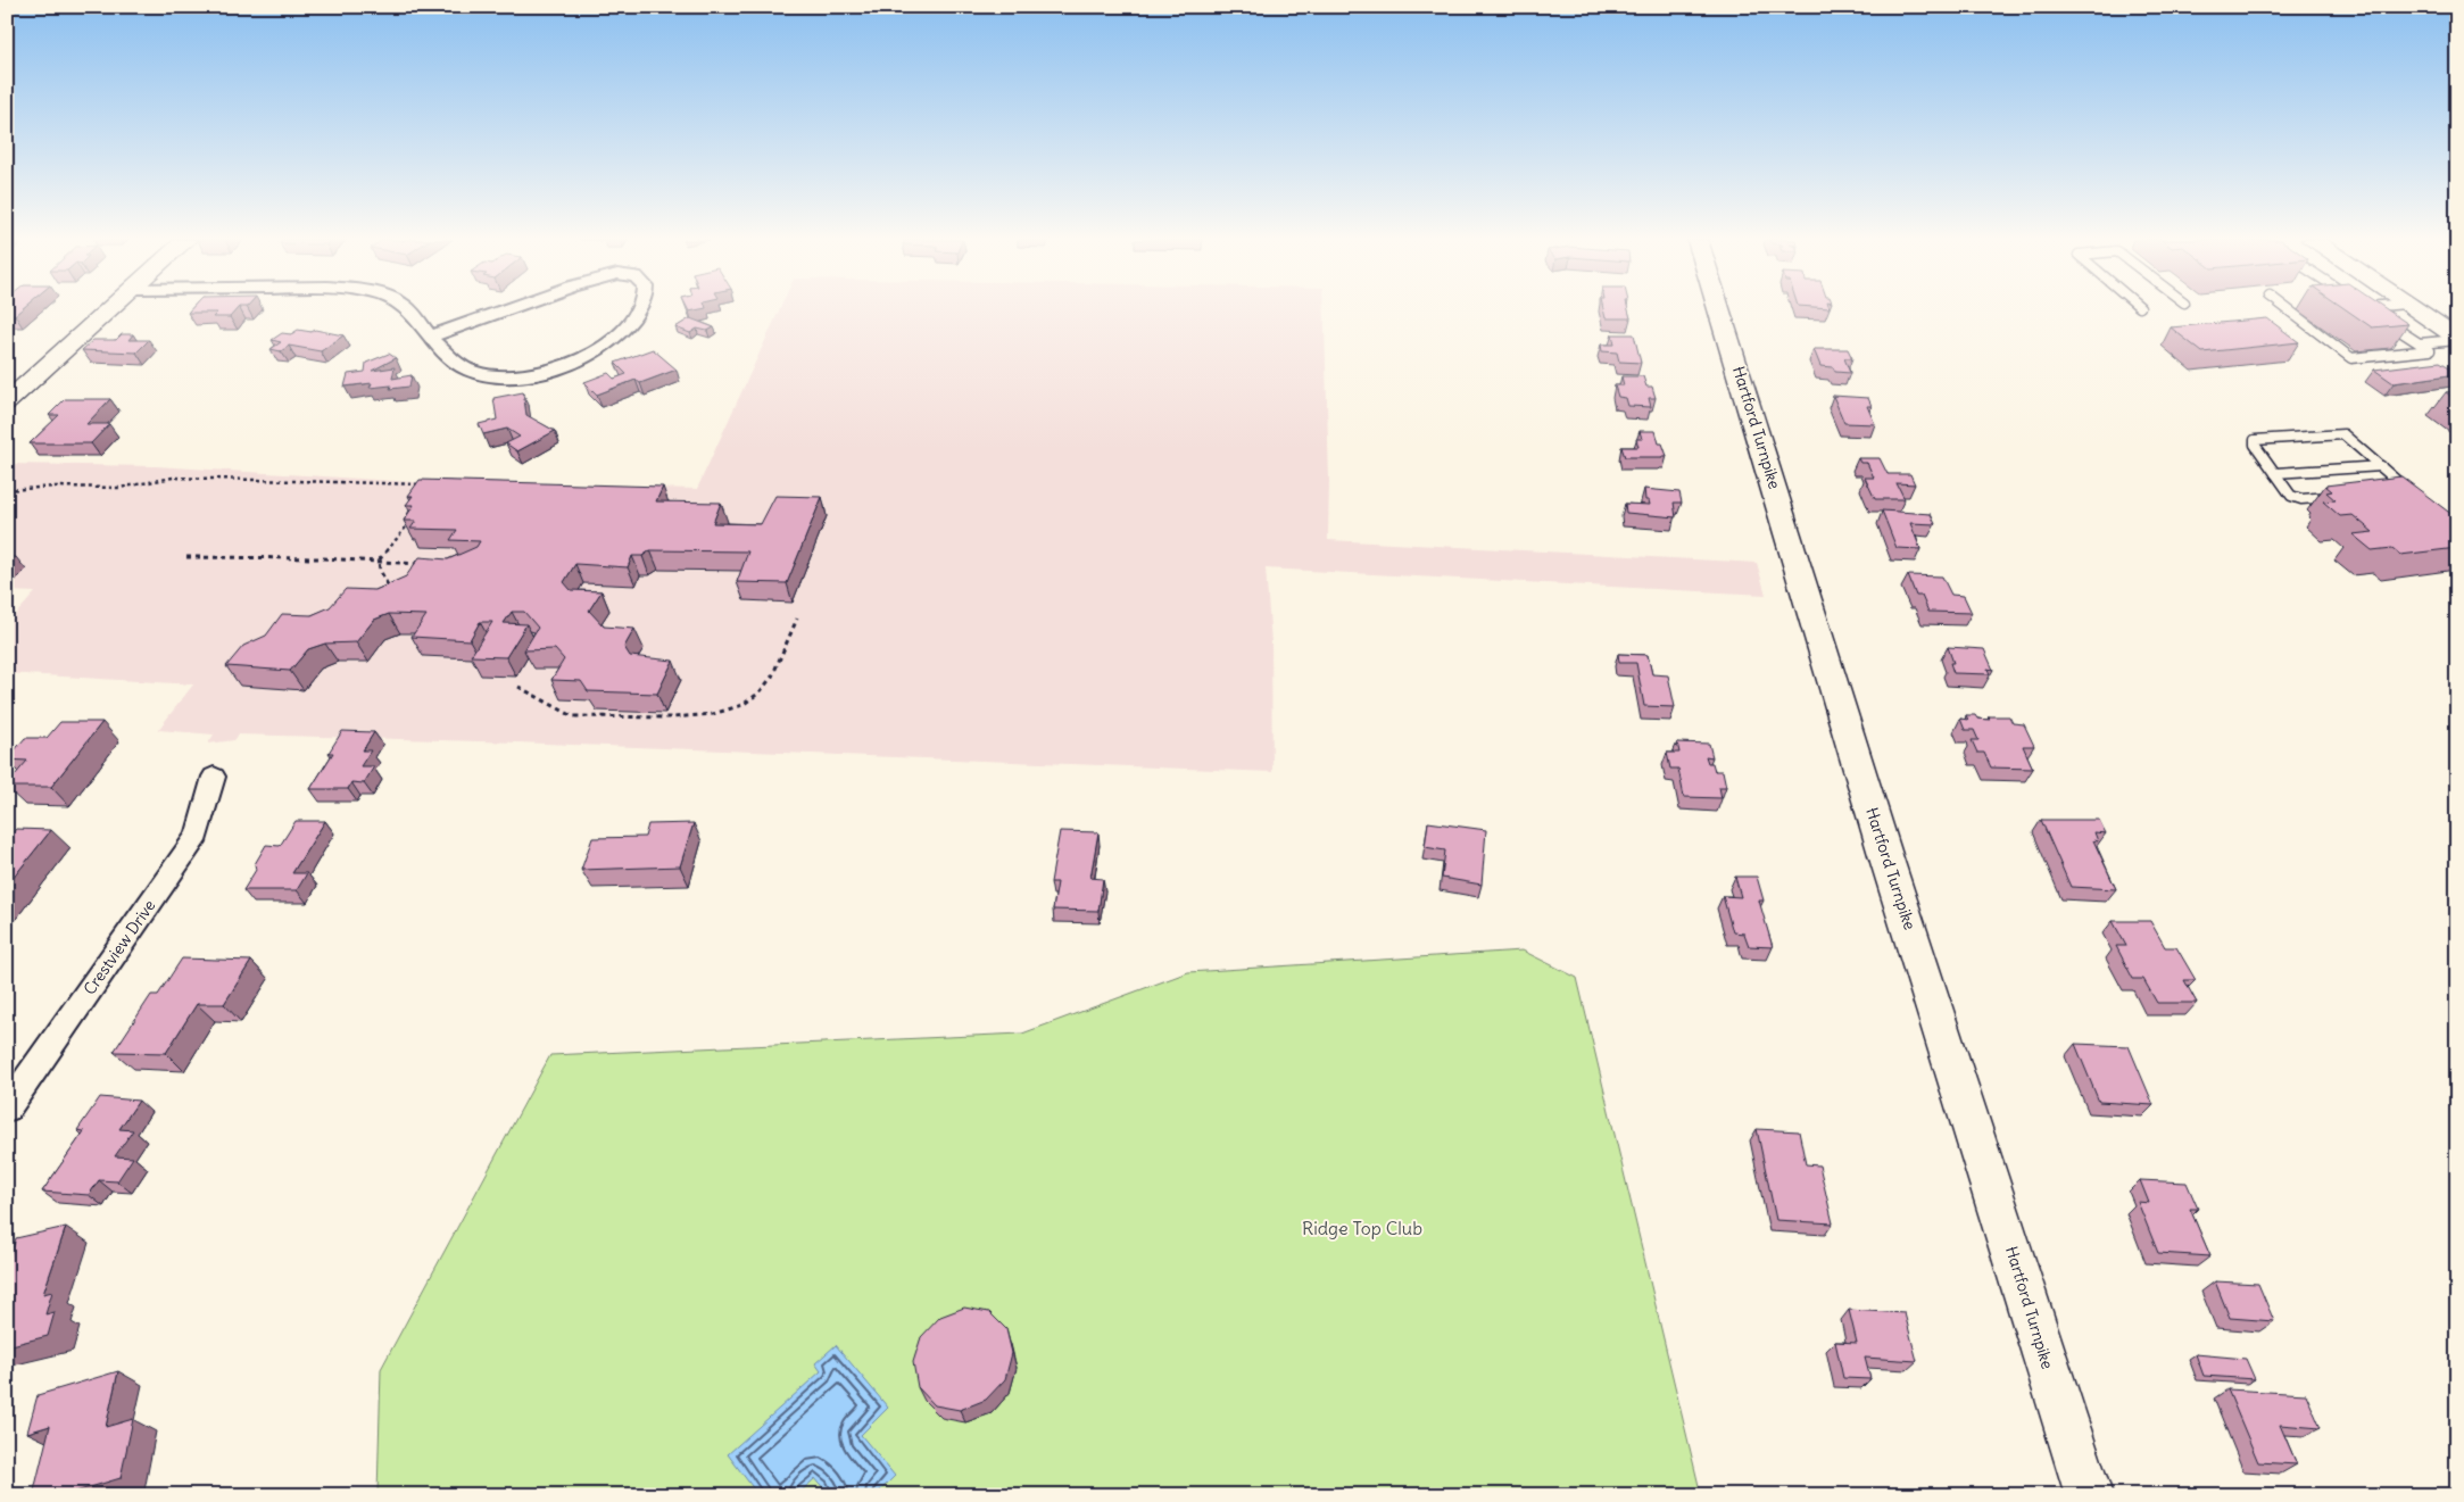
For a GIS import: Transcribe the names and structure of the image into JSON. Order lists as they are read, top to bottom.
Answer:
{
  "streets": {
    "main road": ["Hartford Turnpike"],
    "street": ["Crestview Drive"]
  },
  "parks": ["Ridge Top Club"]
}
